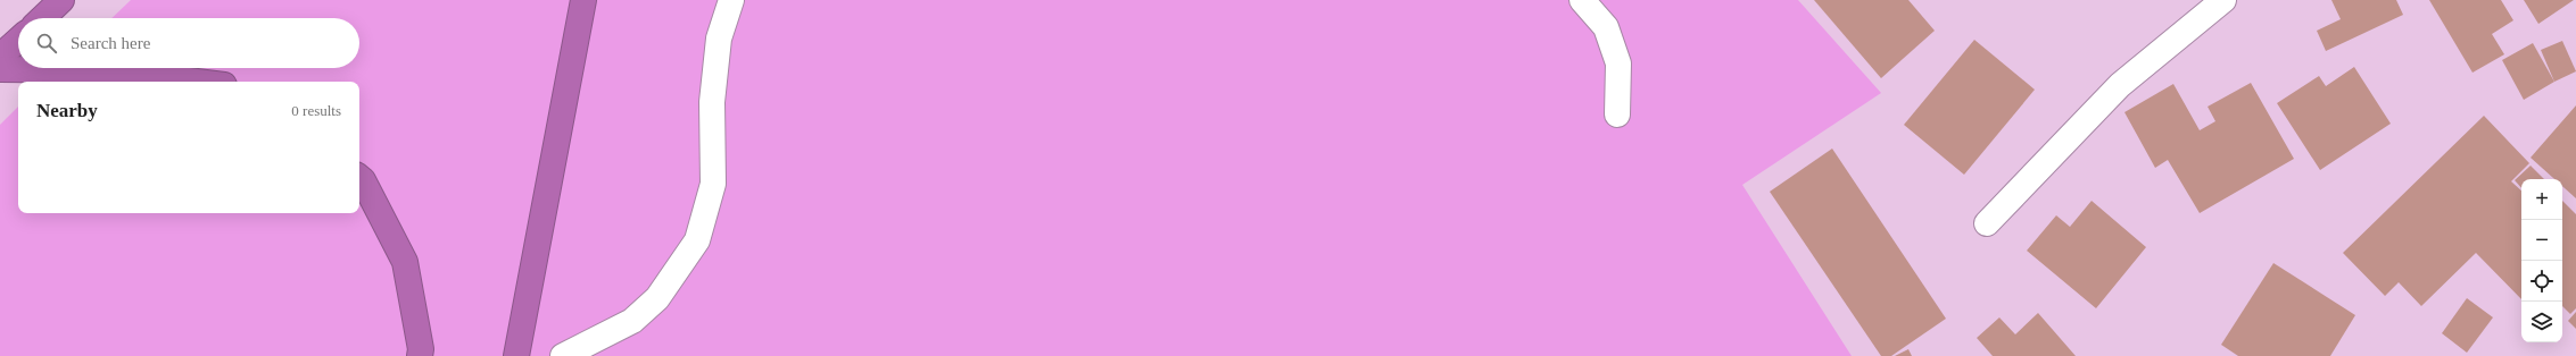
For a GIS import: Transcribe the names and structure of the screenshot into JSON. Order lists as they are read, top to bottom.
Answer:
{
  "page": {
    "search": "Search here",
    "heading": ["Nearby", "0 results"],
    "map_buttons": ["+", "−"]
  }
}
